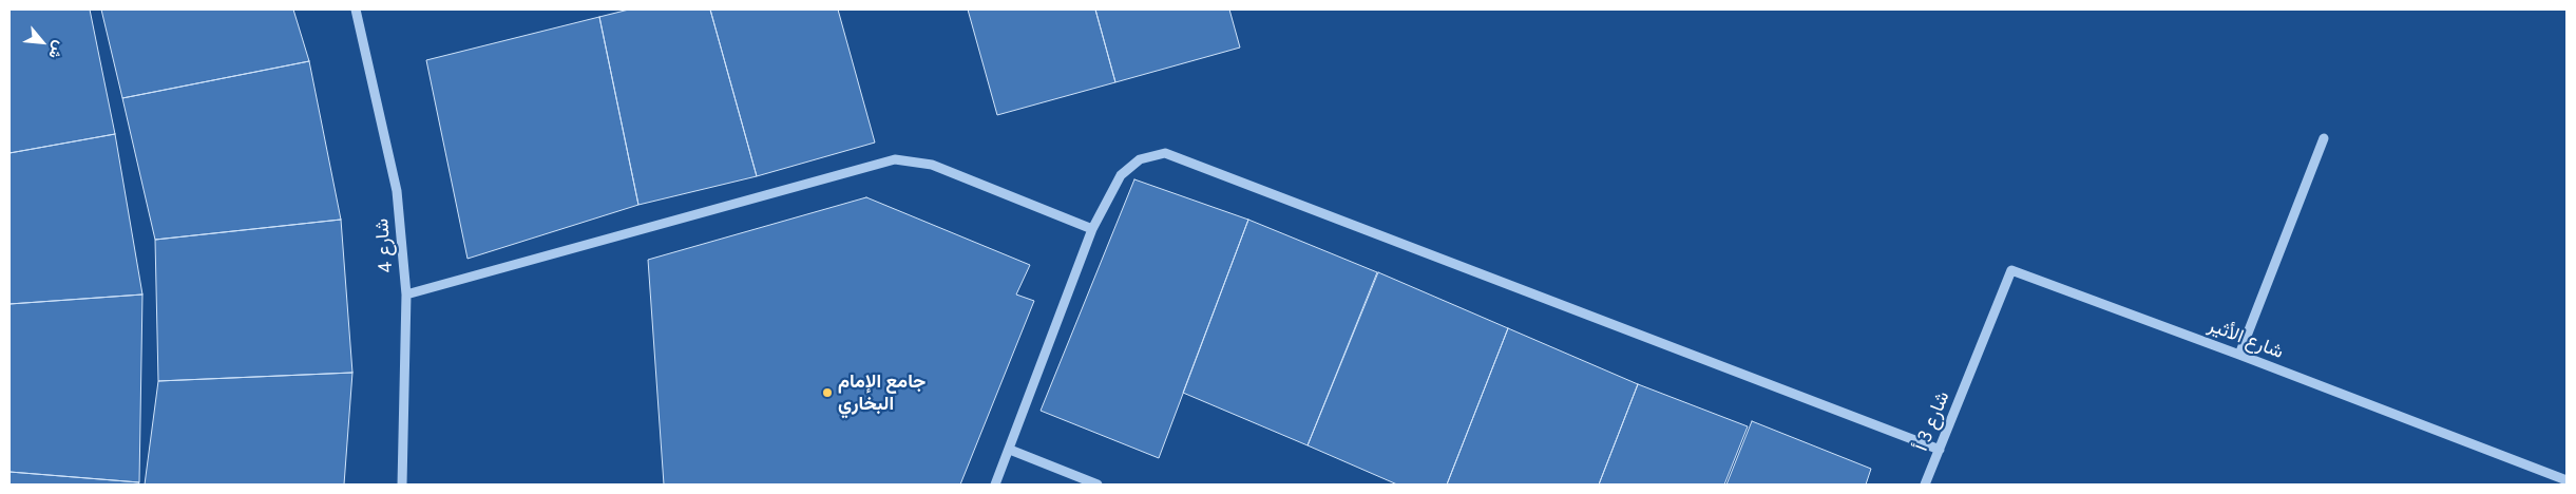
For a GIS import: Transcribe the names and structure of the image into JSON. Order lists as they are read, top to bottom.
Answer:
{
  "streets": {
    "street": ["شارع 4", "شارع الأثير", "شارع 3 أ"]
  },
  "crossings": [
    ["شارع الأثير", "شارع 3 أ"]
  ],
  "places": ["جامع الإمام البخاري"],
  "north": "bottom right"
}
